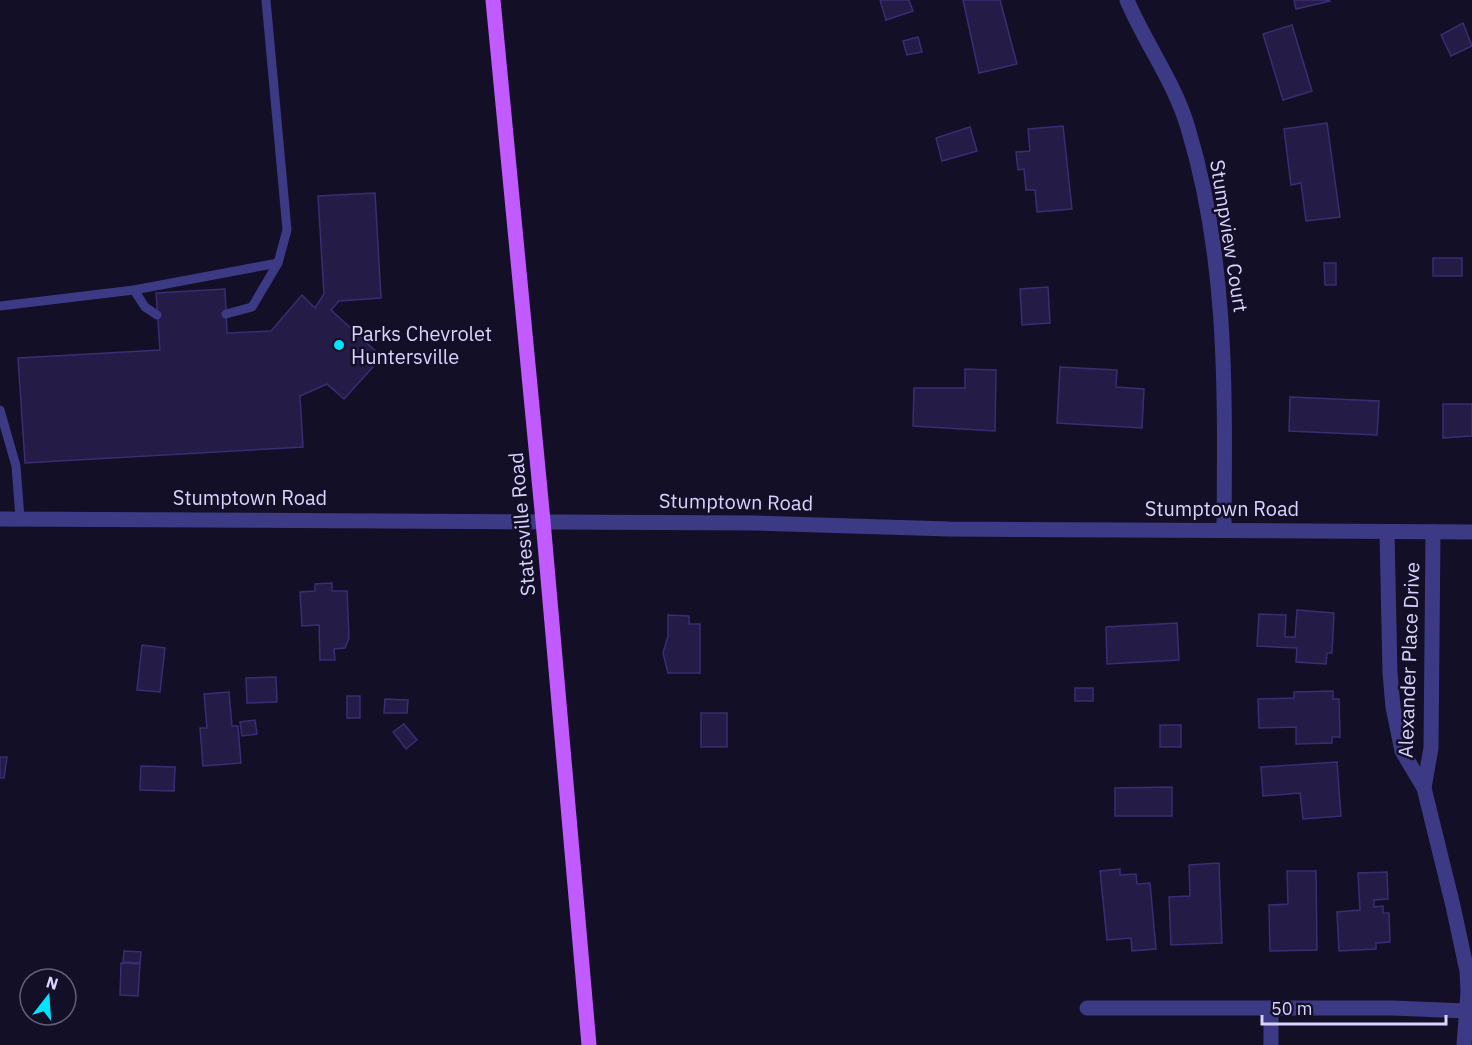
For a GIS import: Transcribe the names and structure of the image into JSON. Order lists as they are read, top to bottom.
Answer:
{
  "streets": {
    "main road": ["Statesville Road"],
    "street": ["Stumpview Court", "Stumptown Road", "Alexander Place Drive"]
  },
  "crossings": [
    ["Stumpview Court", "Stumptown Road"],
    ["Stumptown Road", "Statesville Road"],
    ["Stumptown Road", "Alexander Place Drive"]
  ],
  "places": ["Parks Chevrolet Huntersville"],
  "scale_bar": "50 m",
  "north": "top"
}
